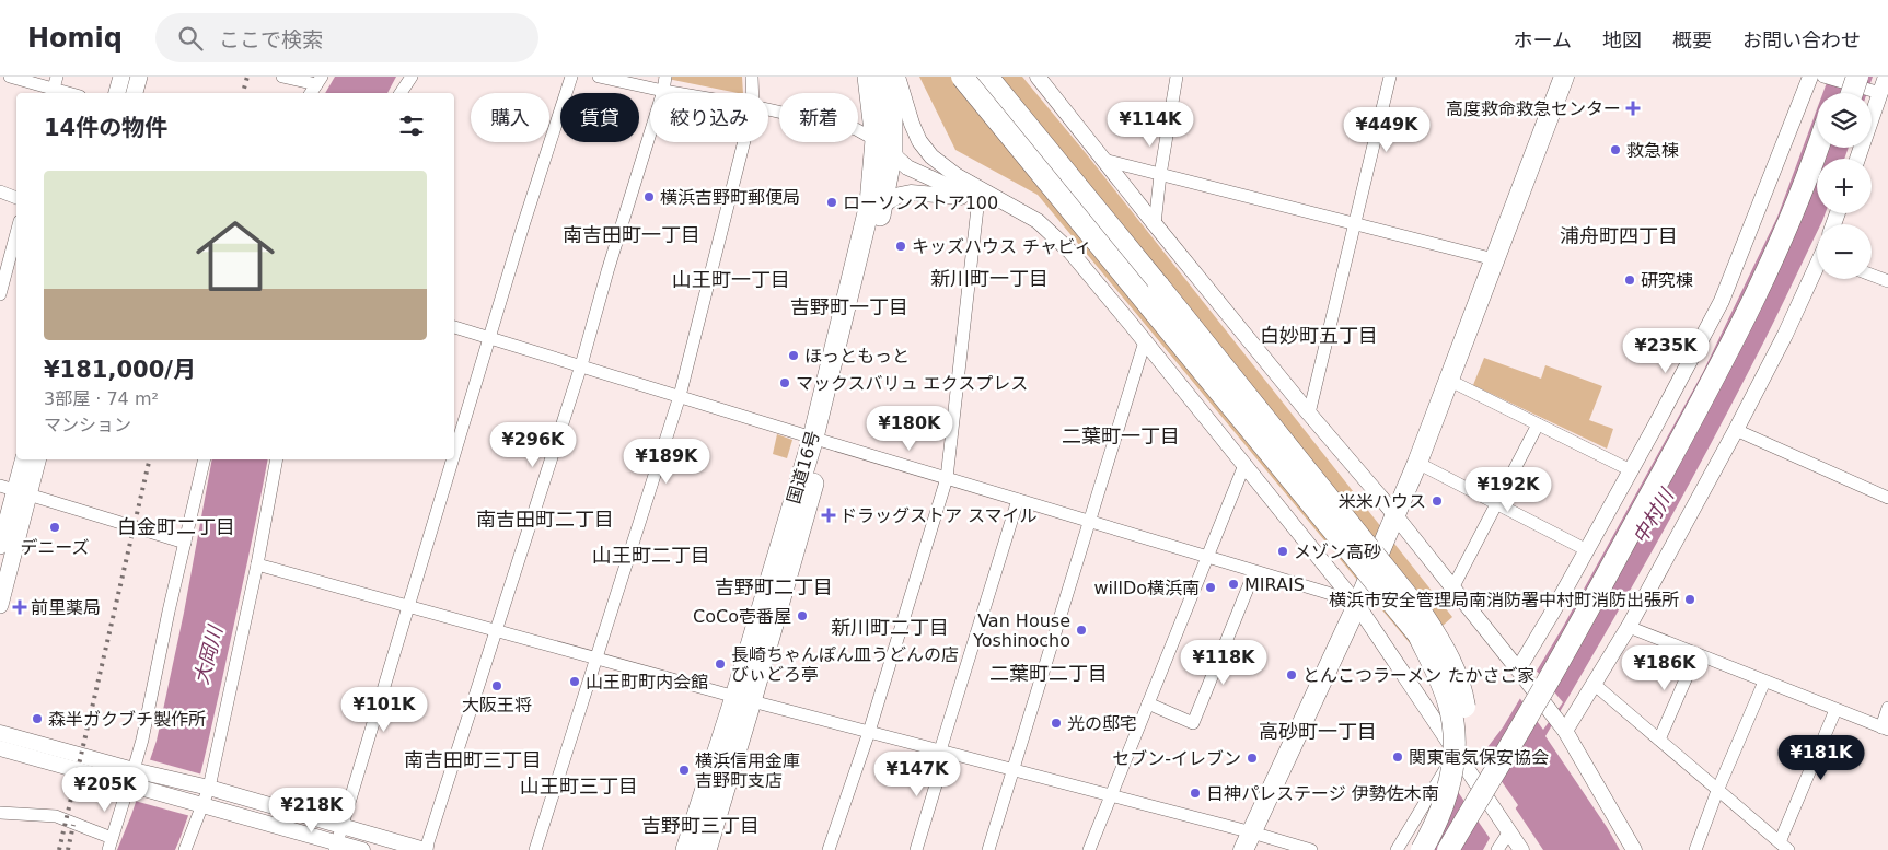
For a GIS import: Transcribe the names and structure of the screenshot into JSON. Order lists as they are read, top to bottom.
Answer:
{
  "streets": {
    "highway": ["国道16号"]
  },
  "districts": [
    "南吉田町一丁目",
    "浦舟町四丁目",
    "新川町一丁目",
    "山王町一丁目",
    "吉野町一丁目",
    "白妙町五丁目",
    "二葉町一丁目",
    "南吉田町二丁目",
    "白金町二丁目",
    "山王町二丁目",
    "吉野町二丁目",
    "新川町二丁目",
    "二葉町二丁目",
    "高砂町一丁目",
    "南吉田町三丁目",
    "山王町三丁目",
    "吉野町三丁目"
  ],
  "water": ["中村川", "大岡川"],
  "places": {
    "health": ["高度救命救急センター", "ドラッグストア スマイル", "前里薬局"],
    "other": [
      "救急棟",
      "横浜吉野町郵便局",
      "ローソンストア100",
      "キッズハウス チャビィ",
      "研究棟",
      "ほっともっと",
      "マックスバリュ エクスプレス",
      "米米ハウス",
      "デニーズ",
      "メゾン高砂",
      "MIRAIS",
      "willDo横浜南",
      "横浜市安全管理局南消防署中村町消防出張所",
      "CoCo壱番屋",
      "Van House Yoshinocho",
      "長崎ちゃんぽん皿うどんの店 びぃどろ亭",
      "とんこつラーメン たかさご家",
      "山王町町内会館",
      "大阪王将",
      "森半ガクブチ製作所",
      "光の邸宅",
      "関東電気保安協会",
      "セブン-イレブン",
      "横浜信用金庫 吉野町支店",
      "日神パレステージ 伊勢佐木南"
    ]
  },
  "page": {
    "header": "Homiq",
    "search": "ここで検索",
    "nav": [
      "ホーム",
      "地図",
      "概要",
      "お問い合わせ"
    ],
    "map_buttons": ["+", "−"],
    "chip": [
      "購入",
      "賃貸",
      "絞り込み",
      "新着"
    ],
    "heading": "14件の物件",
    "price": [
      "¥114K",
      "¥449K",
      "¥235K",
      "¥180K",
      "¥296K",
      "¥189K",
      "¥192K",
      "¥118K",
      "¥186K",
      "¥101K",
      "¥181K",
      "¥147K",
      "¥205K",
      "¥218K"
    ],
    "list": [
      {
        "name": "¥181,000/月",
        "note": "3部屋 · 74 m² · マンション"
      }
    ]
  }
}
